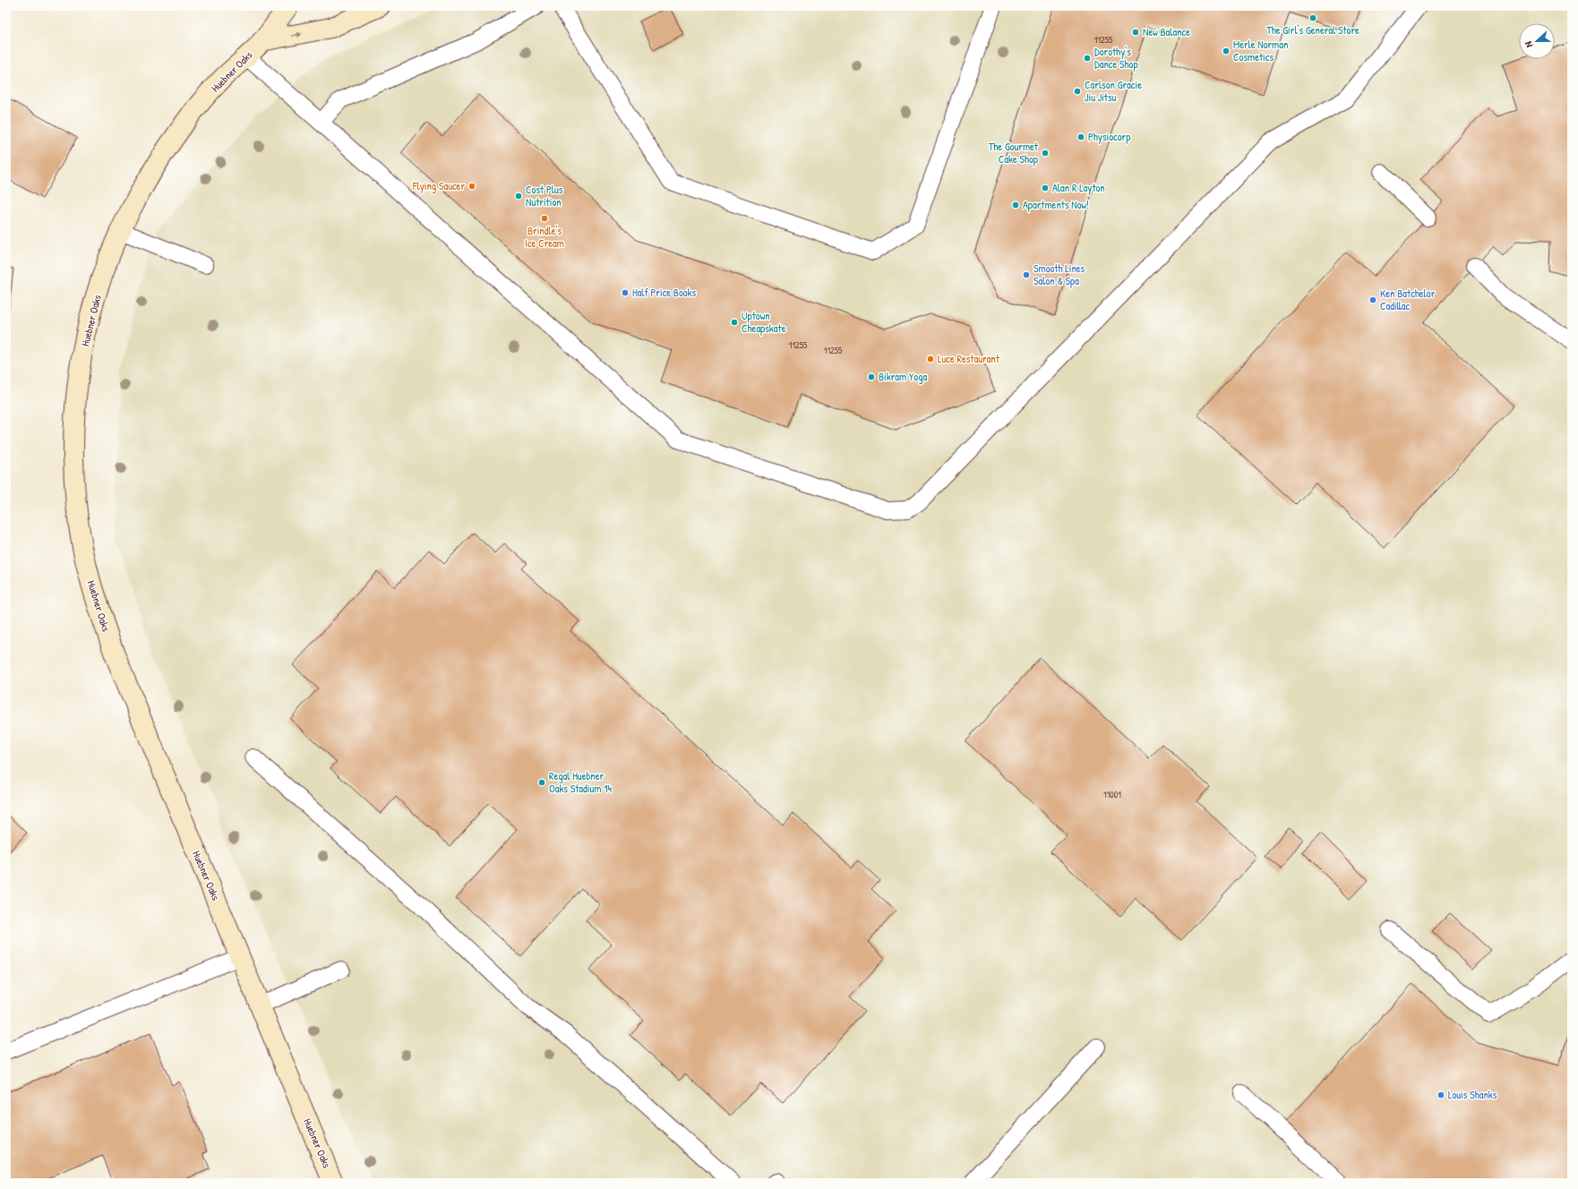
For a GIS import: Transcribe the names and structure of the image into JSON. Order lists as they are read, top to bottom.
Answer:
{
  "streets": {
    "street": ["Huebner Oaks"]
  },
  "places": [
    "The Girl's General Store",
    "New Balance",
    "Merle Norman Cosmetics",
    "Dorothy's Dance Shop",
    "Carlson Gracie Jiu Jitsu",
    "Physiocorp",
    "The Gourmet Cake Shop",
    "Flying Saucer",
    "Alan R Layton",
    "Cost Plus Nutrition",
    "Apartments Now!",
    "Brindle's Ice Cream",
    "Smooth Lines Salon & Spa",
    "Half Price Books",
    "Ken Batchelor Cadillac",
    "Uptown Cheapskate",
    "Luce Restaurant",
    "Bikram Yoga",
    "Regal Huebner Oaks Stadium 14",
    "Louis Shanks"
  ],
  "house_numbers": [
    "11255",
    "11255",
    "11255",
    "11001"
  ],
  "north": "left"
}
